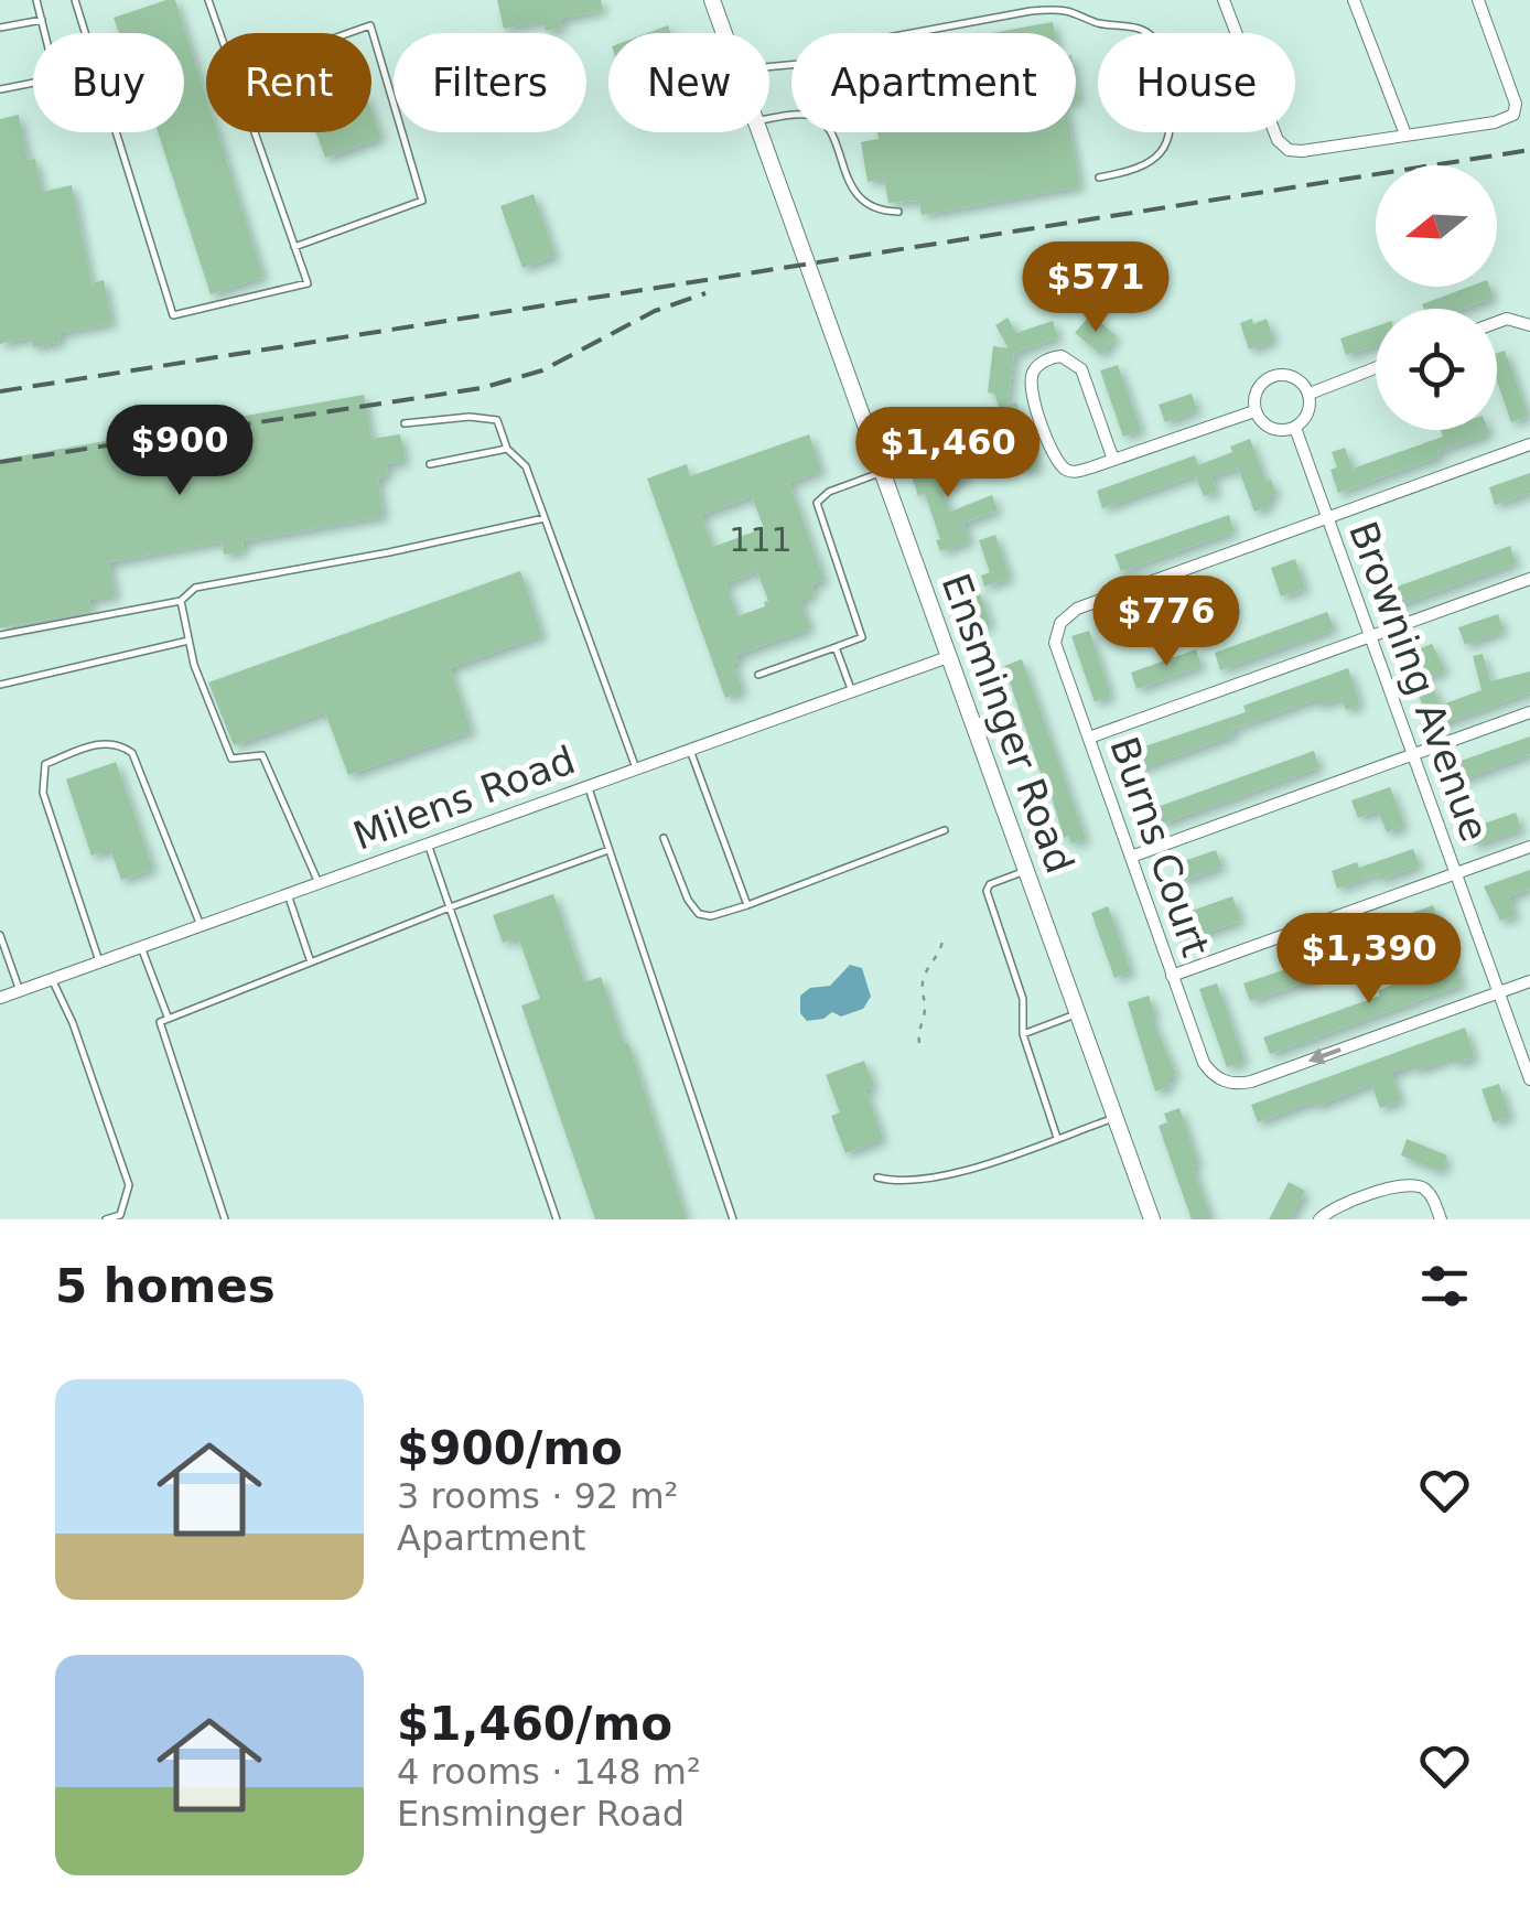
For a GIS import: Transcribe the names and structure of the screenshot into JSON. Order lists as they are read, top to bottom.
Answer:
{
  "streets": {
    "street": [
      "Browning Avenue",
      "Ensminger Road",
      "Milens Road",
      "Burns Court"
    ]
  },
  "crossings": [
    ["Browning Avenue", "Burns Court"],
    ["Ensminger Road", "Milens Road"]
  ],
  "house_numbers": ["111"],
  "north": "left",
  "page": {
    "chip": [
      "Buy",
      "Rent",
      "Filters",
      "New",
      "Apartment",
      "House"
    ],
    "price": [
      "$571",
      "$900",
      "$1,460",
      "$776",
      "$1,390"
    ],
    "heading": "5 homes",
    "list": [
      {
        "name": "$900/mo",
        "note": "3 rooms · 92 m² · Apartment"
      },
      {
        "name": "$1,460/mo",
        "note": "4 rooms · 148 m² · Ensminger Road"
      }
    ]
  }
}
